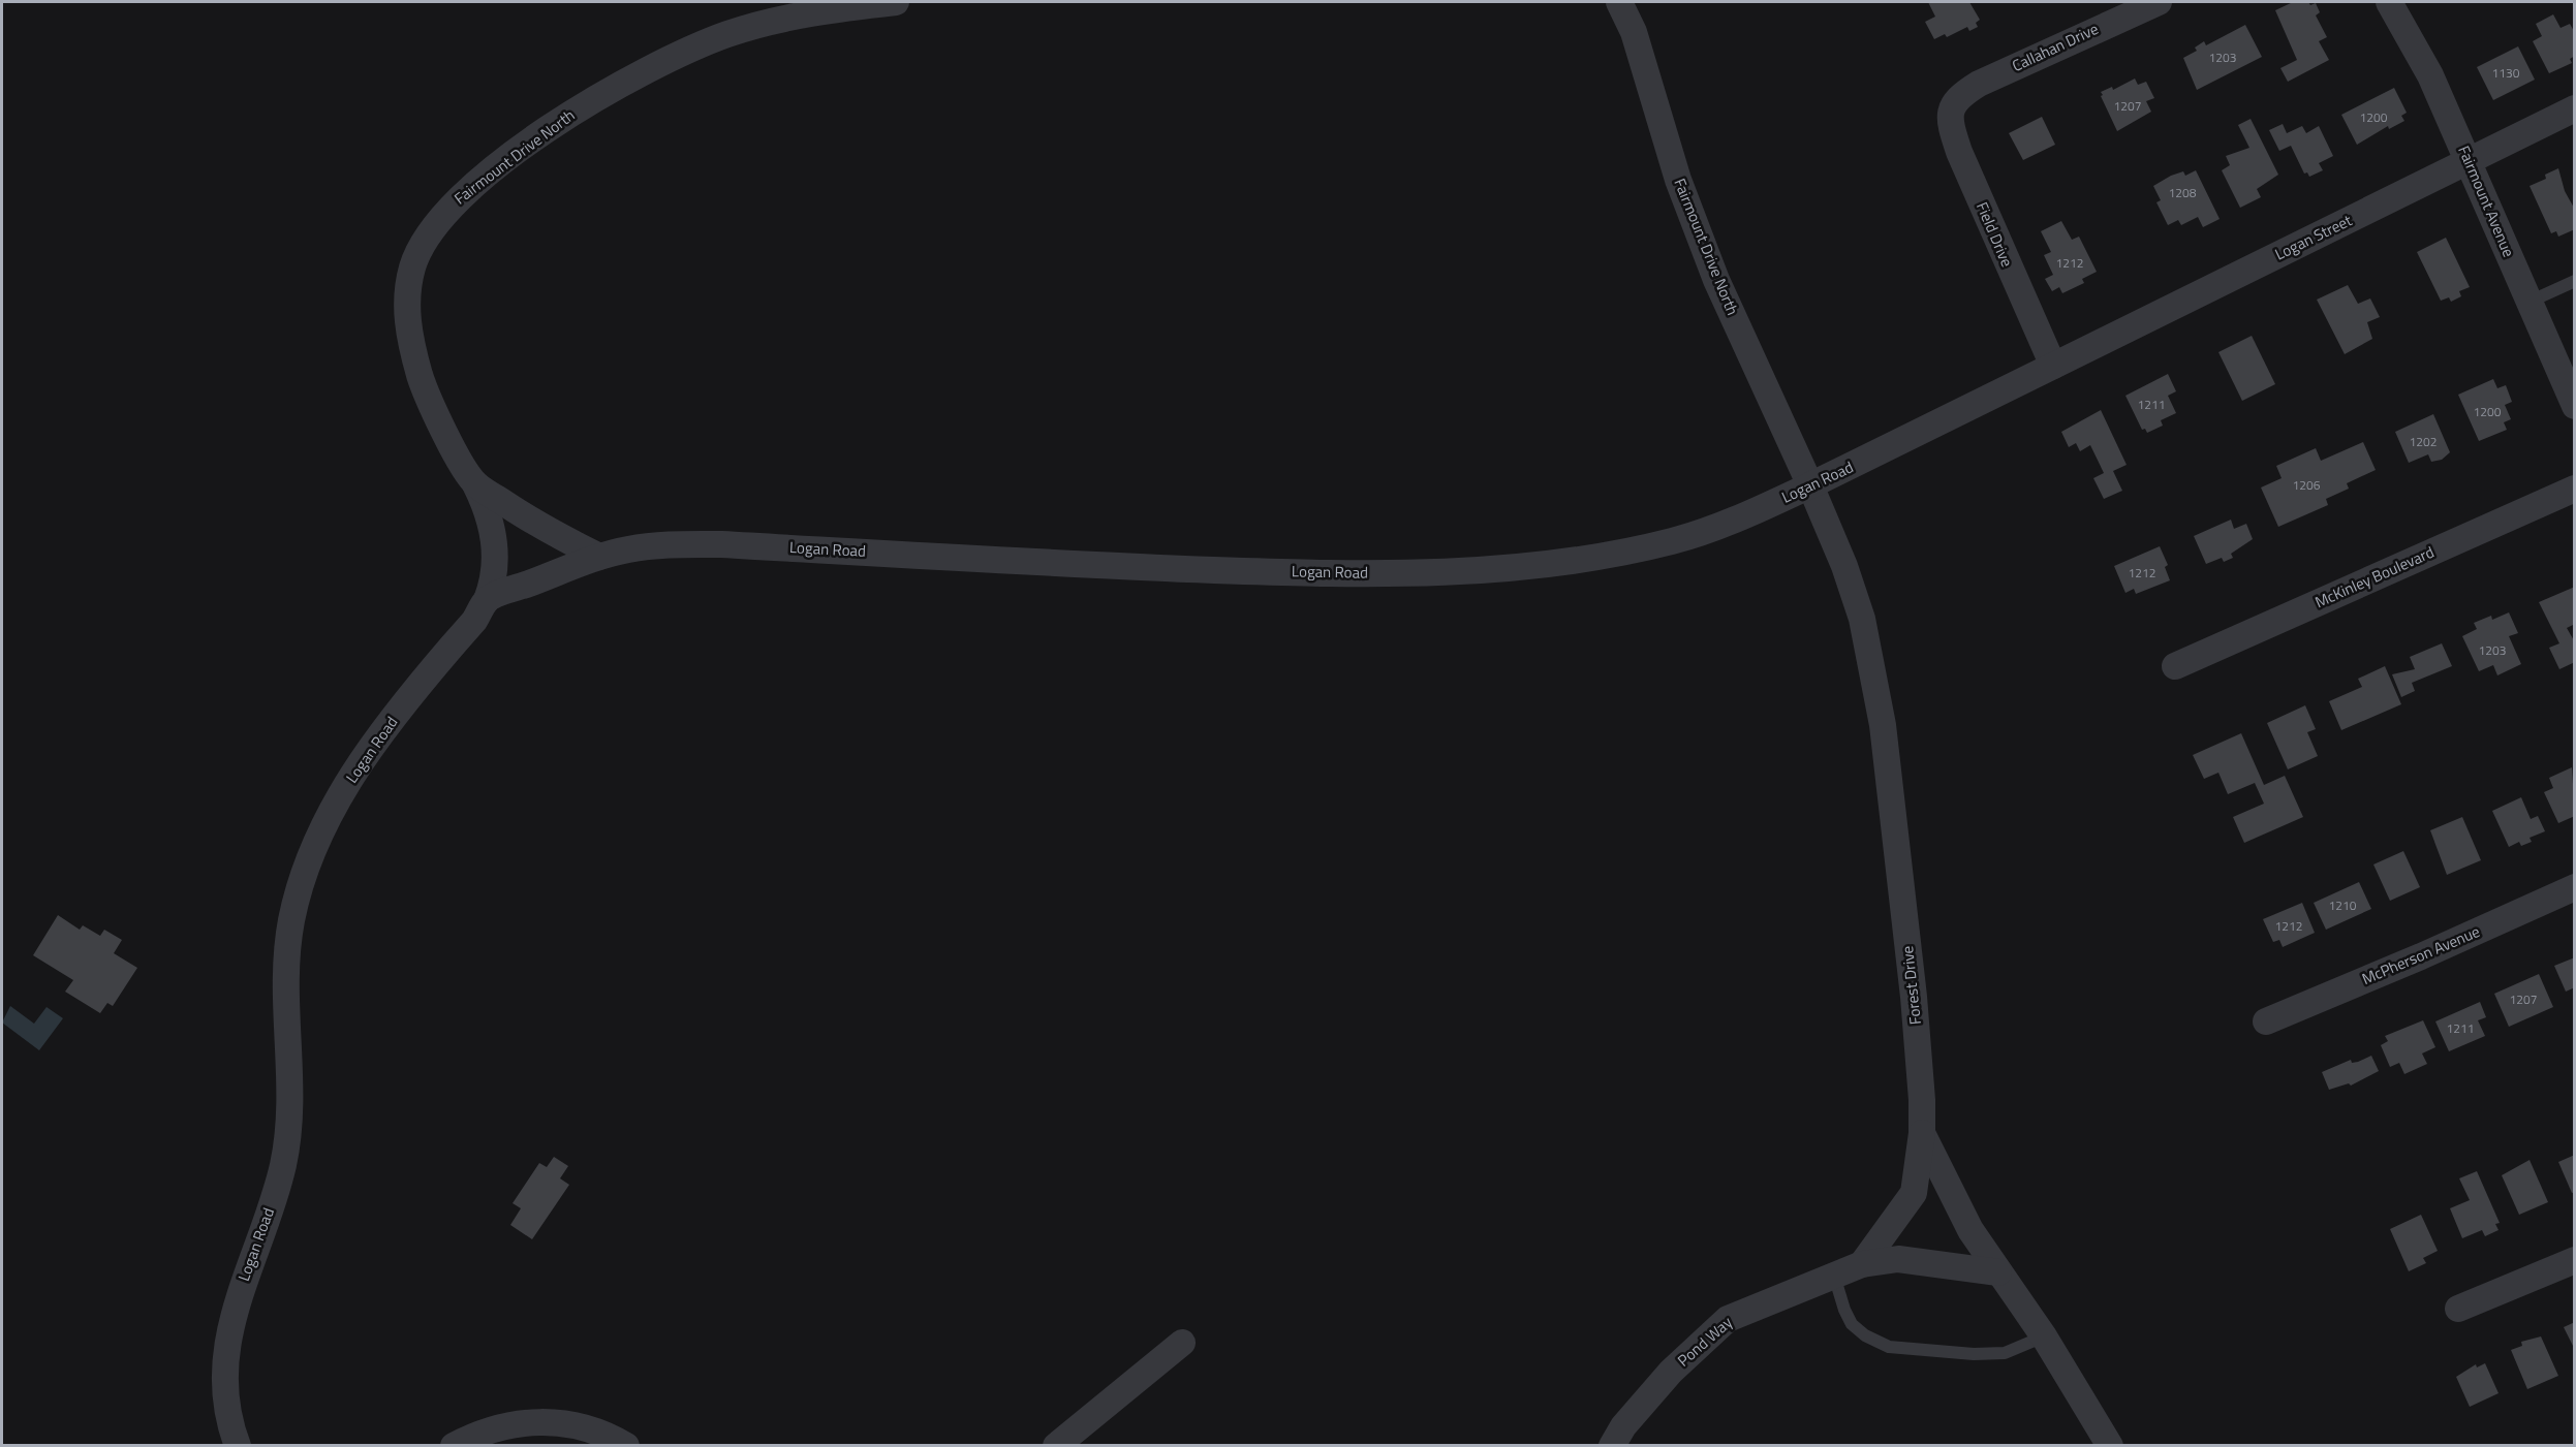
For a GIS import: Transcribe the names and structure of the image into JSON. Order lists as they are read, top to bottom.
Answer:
{
  "streets": {
    "street": [
      "Callahan Drive",
      "Fairmount Drive North",
      "Fairmount Avenue",
      "Field Drive",
      "Logan Street",
      "Logan Road",
      "McKinley Boulevard",
      "McPherson Avenue",
      "Forest Drive",
      "Pond Way"
    ]
  },
  "crossings": [
    ["Callahan Drive", "Field Drive"],
    ["Fairmount Drive North", "Logan Road"],
    ["Fairmount Drive North", "Forest Drive"],
    ["Fairmount Avenue", "Logan Street"],
    ["Field Drive", "Logan Street"],
    ["Field Drive", "Logan Road"],
    ["Logan Street", "Logan Road"],
    ["Logan Road", "Forest Drive"],
    ["Forest Drive", "Pond Way"]
  ],
  "house_numbers": [
    "1203",
    "1130",
    "1207",
    "1200",
    "1208",
    "1212",
    "1211",
    "1200",
    "1202",
    "1206",
    "1212",
    "1203",
    "1210",
    "1212",
    "1207",
    "1211"
  ]
}
